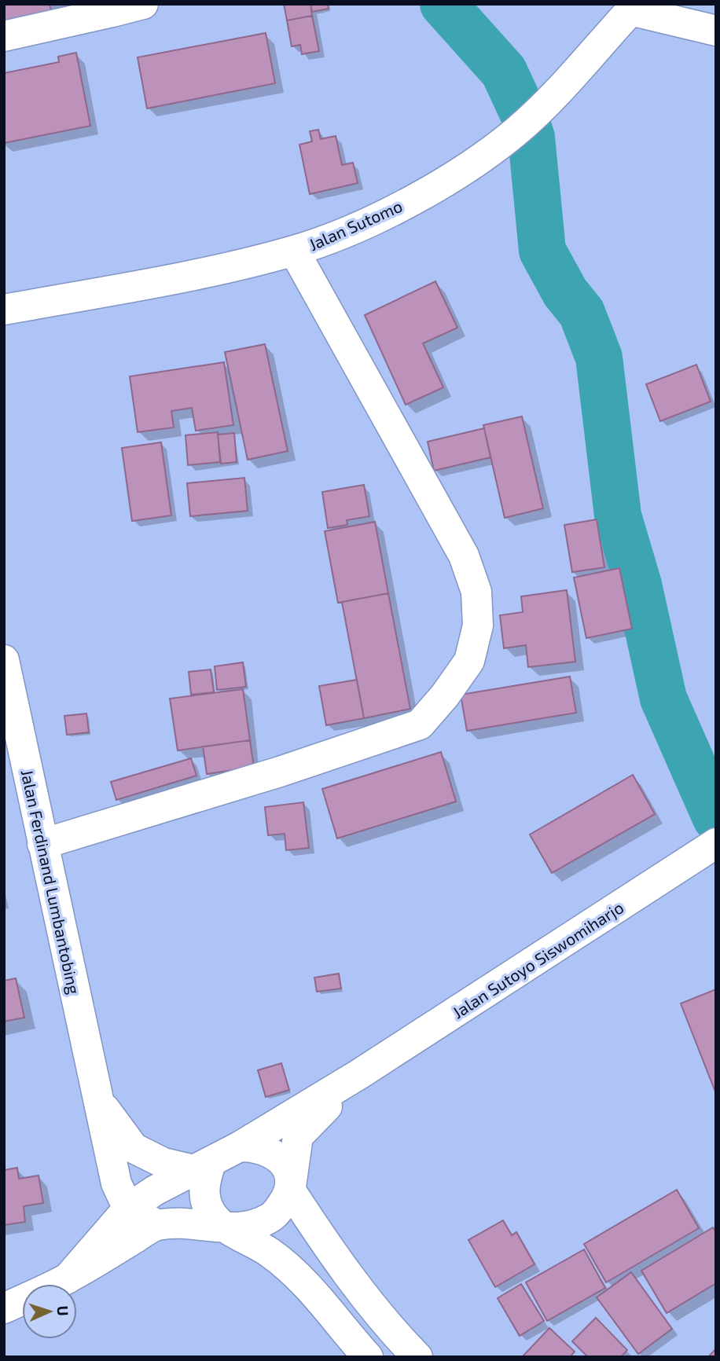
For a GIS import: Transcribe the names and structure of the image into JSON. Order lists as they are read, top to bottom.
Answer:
{
  "streets": {
    "main road": ["Jalan Sutomo", "Jalan Ferdinand Lumbantobing", "Jalan Sutoyo Siswomiharjo"]
  },
  "crossings": [
    ["Jalan Ferdinand Lumbantobing", "Jalan Sutoyo Siswomiharjo"]
  ],
  "north": "right"
}
